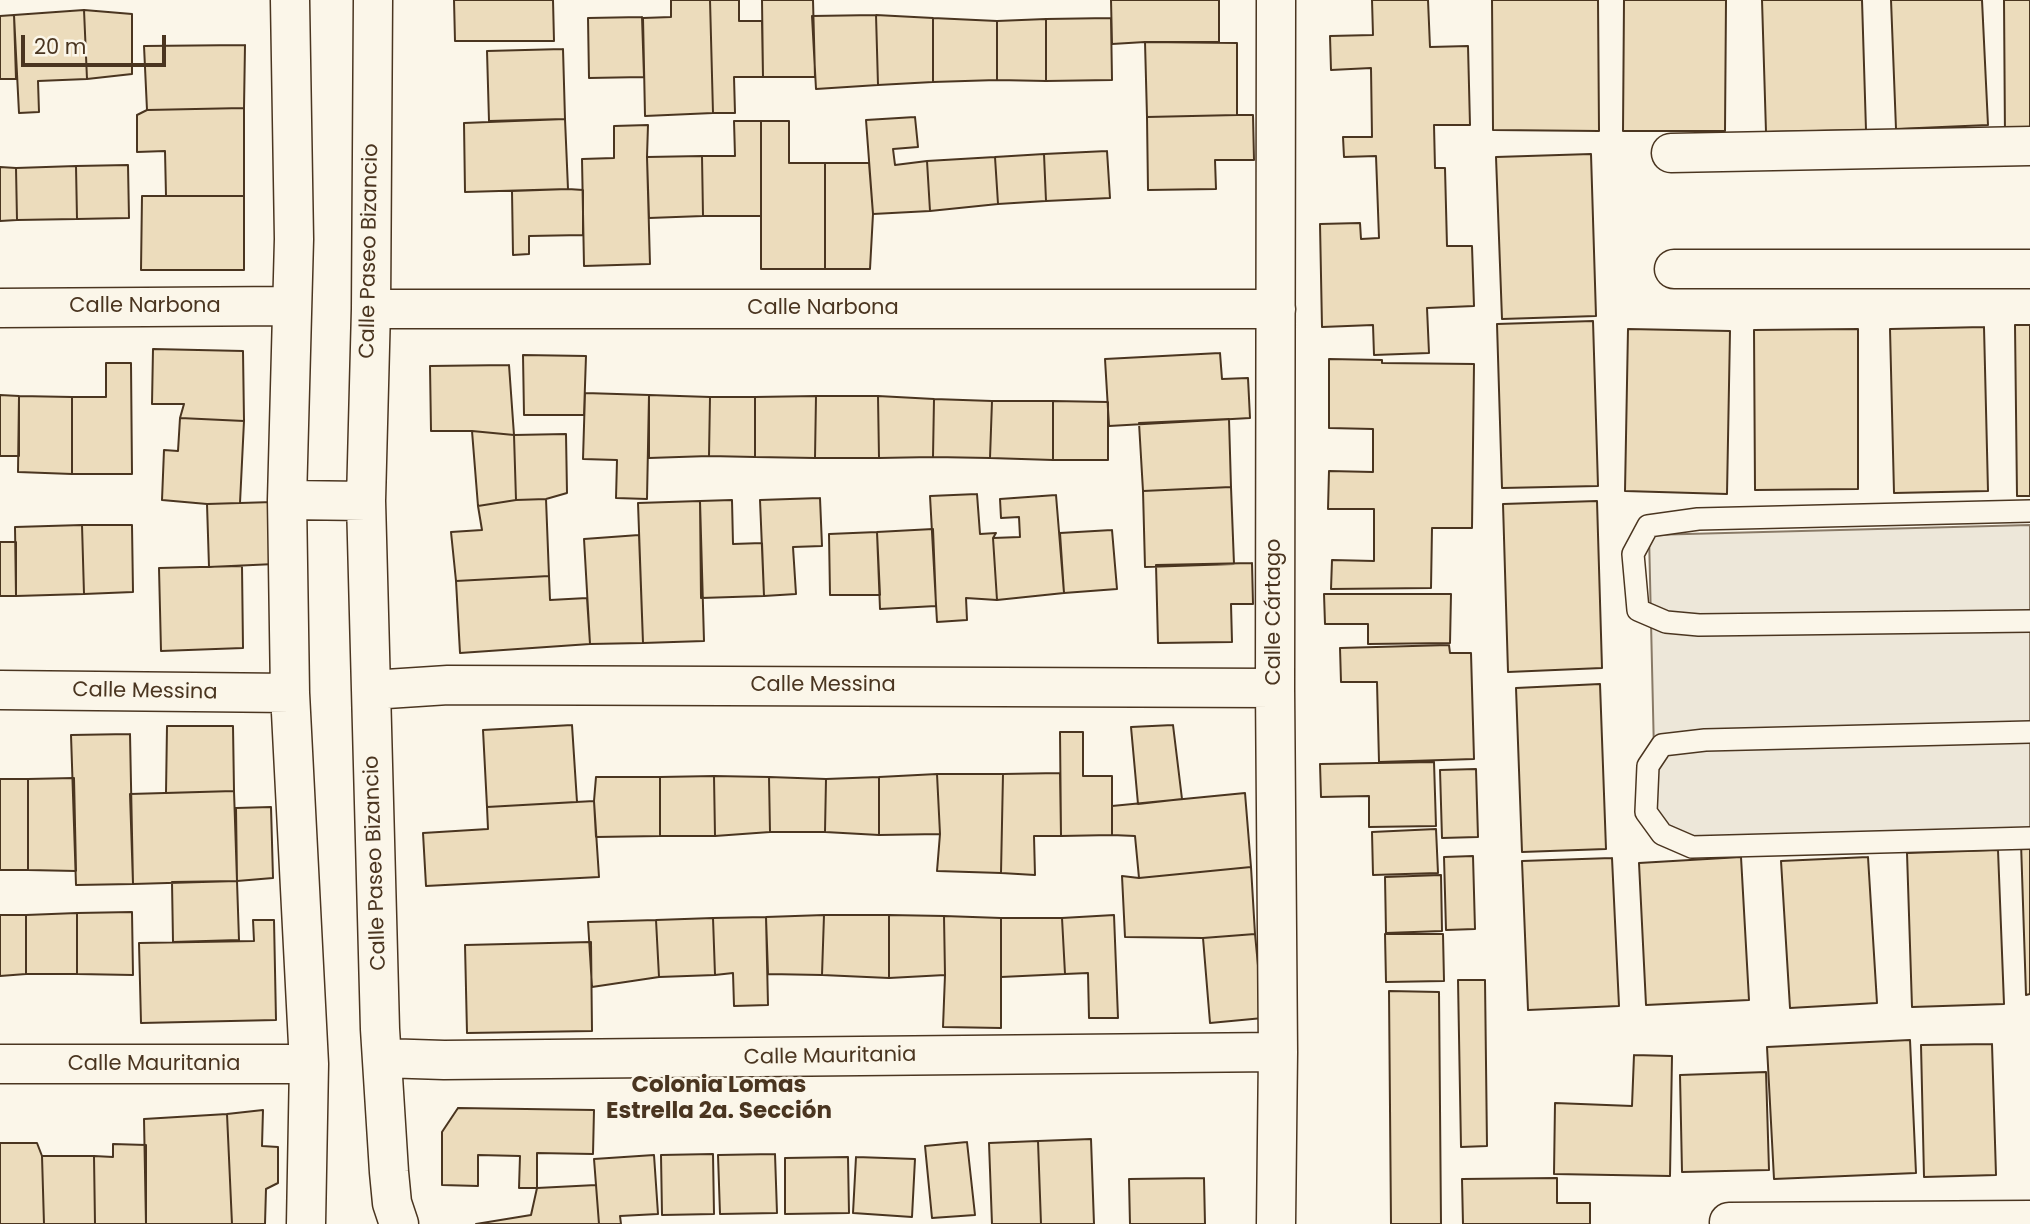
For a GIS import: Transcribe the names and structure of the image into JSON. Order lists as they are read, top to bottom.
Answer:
{
  "streets": {
    "street": [
      "Calle Paseo Bizancio",
      "Calle Narbona",
      "Calle Cártago",
      "Calle Messina",
      "Calle Mauritania"
    ]
  },
  "crossings": [
    ["Calle Paseo Bizancio", "Calle Narbona"],
    ["Calle Paseo Bizancio", "Calle Messina"],
    ["Calle Paseo Bizancio", "Calle Mauritania"],
    ["Calle Narbona", "Calle Cártago"],
    ["Calle Cártago", "Calle Messina"],
    ["Calle Cártago", "Calle Mauritania"]
  ],
  "districts": ["Colonia Lomas Estrella 2a. Sección"],
  "scale_bar": "20 m"
}
